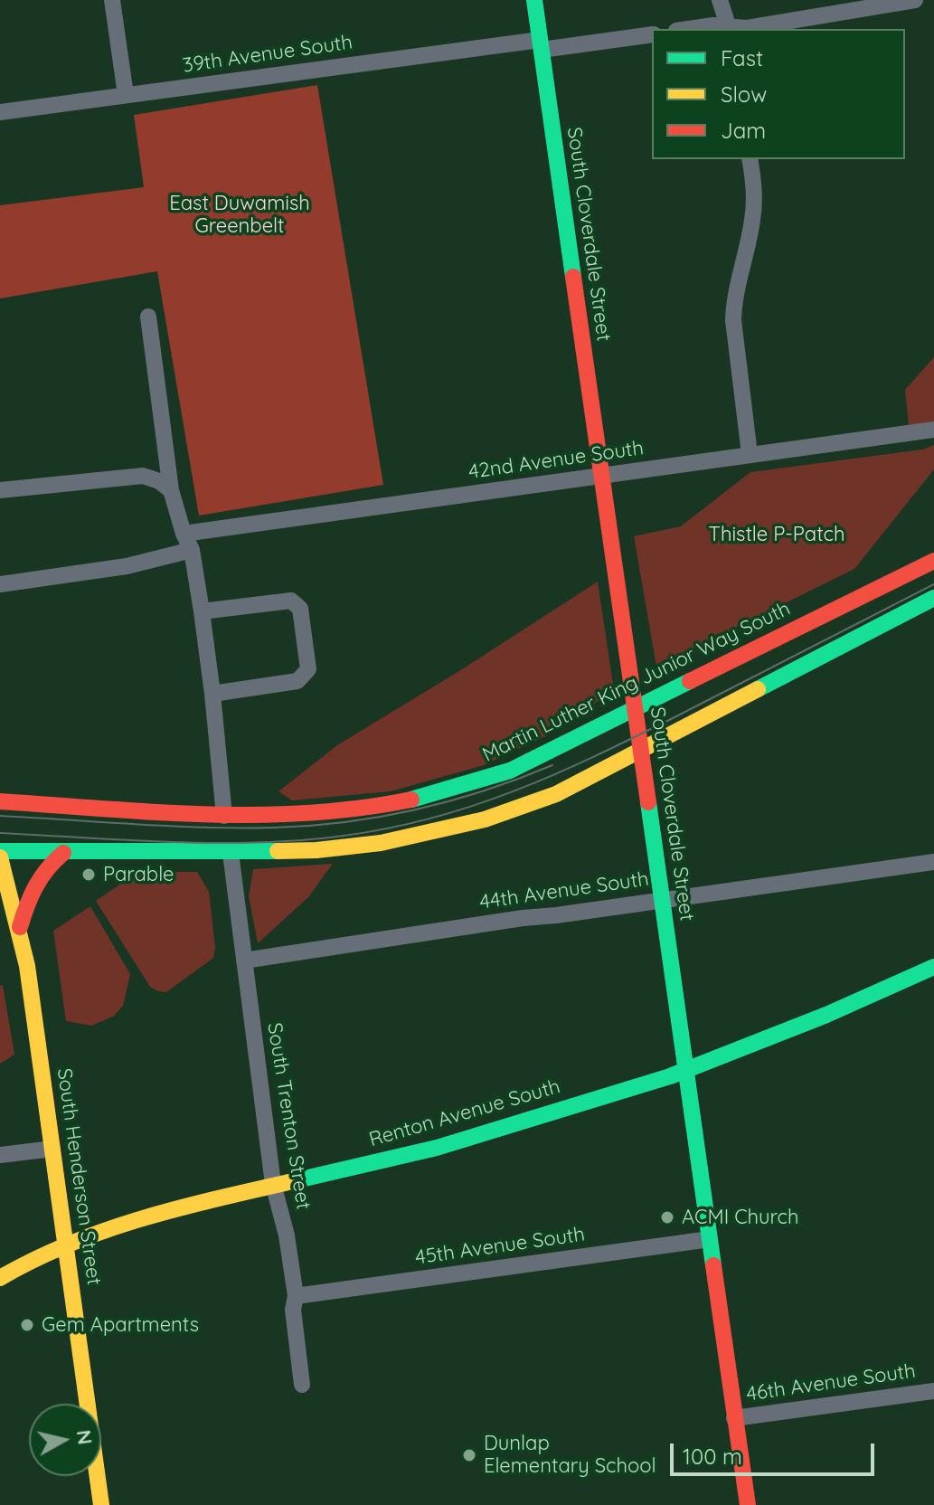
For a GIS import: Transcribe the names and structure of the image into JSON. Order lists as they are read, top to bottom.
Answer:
{
  "streets": {
    "main road": [
      "South Cloverdale Street",
      "Martin Luther King Junior Way South",
      "Renton Avenue South",
      "South Henderson Street"
    ],
    "street": [
      "39th Avenue South",
      "42nd Avenue South",
      "44th Avenue South",
      "South Trenton Street",
      "45th Avenue South",
      "46th Avenue South"
    ]
  },
  "crossings": [
    ["39th Avenue South", "South Cloverdale Street"],
    ["South Cloverdale Street", "42nd Avenue South"],
    ["South Cloverdale Street", "Martin Luther King Junior Way South"],
    ["South Cloverdale Street", "44th Avenue South"],
    ["South Cloverdale Street", "Renton Avenue South"],
    ["South Cloverdale Street", "45th Avenue South"],
    ["South Cloverdale Street", "46th Avenue South"],
    ["44th Avenue South", "South Trenton Street"],
    ["Renton Avenue South", "South Trenton Street"],
    ["Renton Avenue South", "South Henderson Street"],
    ["South Trenton Street", "45th Avenue South"]
  ],
  "parks": ["East Duwamish Greenbelt", "Thistle P-Patch"],
  "places": [
    "Parable",
    "ACMI Church",
    "Gem Apartments",
    "Dunlap Elementary School"
  ],
  "legend": ["Fast", "Slow", "Jam"],
  "scale_bar": "100 m",
  "north": "right"
}
